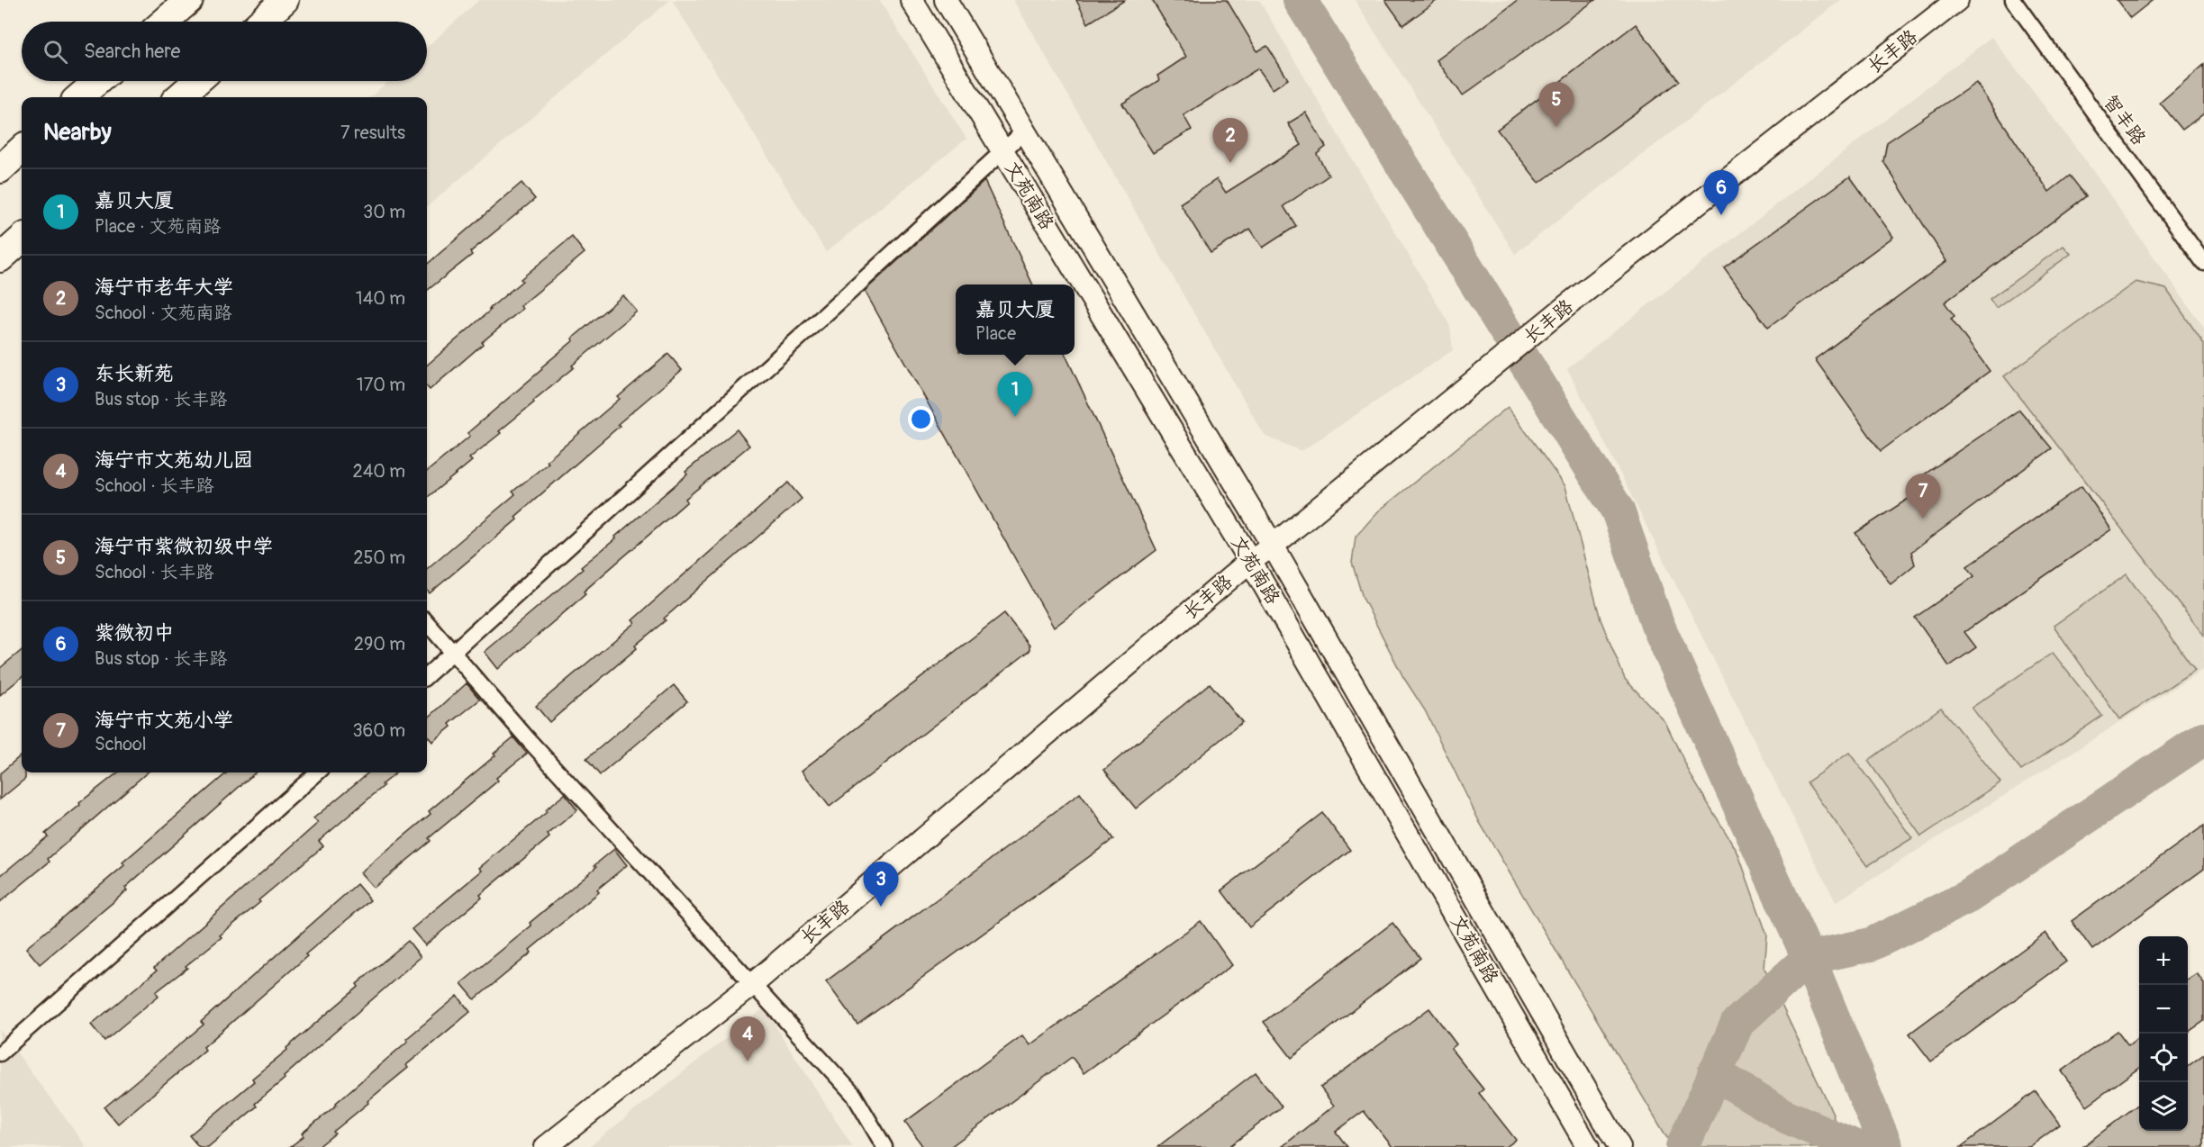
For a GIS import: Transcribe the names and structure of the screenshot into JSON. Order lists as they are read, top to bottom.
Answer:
{
  "streets": {
    "main road": ["长丰路", "文苑南路"],
    "street": ["智丰路"]
  },
  "crossings": [
    ["长丰路", "文苑南路"]
  ],
  "page": {
    "search": "Search here",
    "pins": [
      "5",
      "2",
      "6",
      "1",
      "7",
      "3",
      "4"
    ],
    "heading": ["Nearby", "7 results"],
    "list": [
      {
        "mark": "1",
        "name": "嘉贝大厦",
        "note": "Place · 文苑南路",
        "value": "30 m"
      },
      {
        "mark": "2",
        "name": "海宁市老年大学",
        "note": "School · 文苑南路",
        "value": "140 m"
      },
      {
        "mark": "3",
        "name": "东长新苑",
        "note": "Bus stop · 长丰路",
        "value": "170 m"
      },
      {
        "mark": "4",
        "name": "海宁市文苑幼儿园",
        "note": "School · 长丰路",
        "value": "240 m"
      },
      {
        "mark": "5",
        "name": "海宁市紫微初级中学",
        "note": "School · 长丰路",
        "value": "250 m"
      },
      {
        "mark": "6",
        "name": "紫微初中",
        "note": "Bus stop · 长丰路",
        "value": "290 m"
      },
      {
        "mark": "7",
        "name": "海宁市文苑小学",
        "note": "School",
        "value": "360 m"
      }
    ],
    "popup": ["嘉贝大厦", "Place"],
    "map_buttons": ["+", "−"]
  }
}
